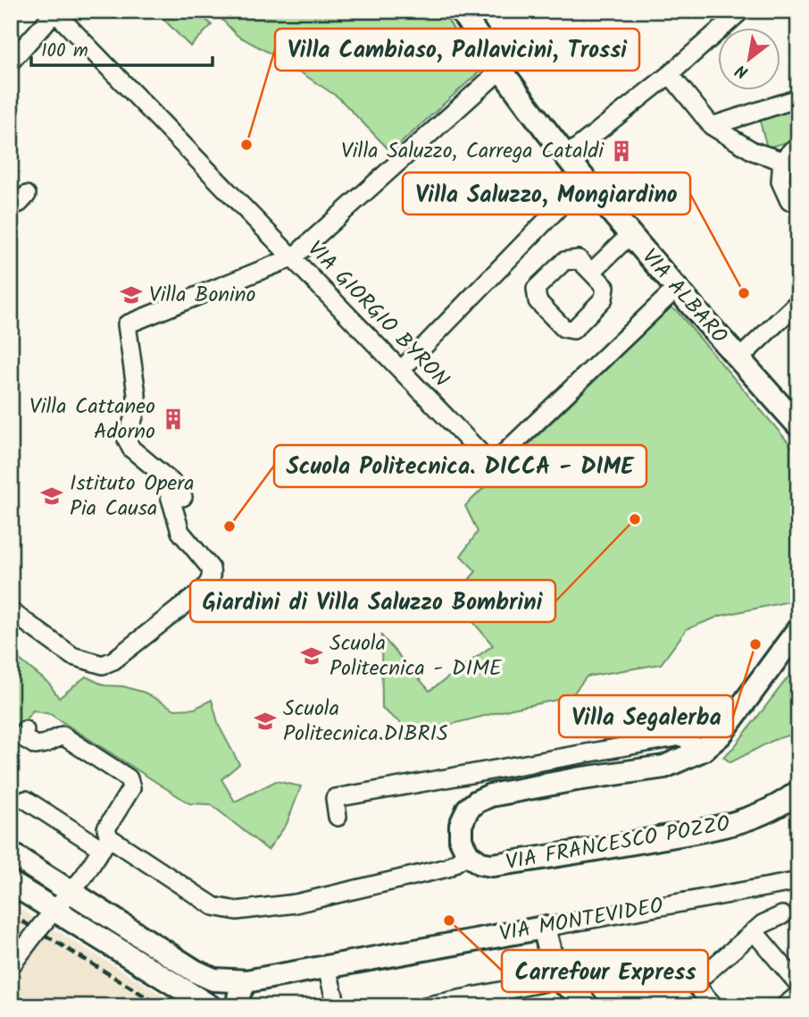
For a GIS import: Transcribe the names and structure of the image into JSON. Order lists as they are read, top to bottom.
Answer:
{
  "streets": {
    "main road": ["VIA ALBARO", "VIA FRANCESCO POZZO", "VIA MONTEVIDEO"],
    "street": ["VIA GIORGIO BYRON"]
  },
  "crossings": [
    ["VIA ALBARO", "VIA GIORGIO BYRON"]
  ],
  "places": {
    "other": [
      "Villa Cambiaso, Pallavicini, Trossi",
      "Villa Saluzzo, Mongiardino",
      "Giardini di Villa Saluzzo Bombrini",
      "Scuola Politecnica. DICCA - DIME",
      "Villa Segalerba",
      "Carrefour Express"
    ],
    "building": ["Villa Saluzzo, Carrega Cataldi", "Villa Cattaneo Adorno"],
    "school or university": [
      "Villa Bonino",
      "Istituto Opera Pia Causa",
      "Scuola Politecnica - DIME",
      "Scuola Politecnica.DIBRIS"
    ]
  },
  "scale_bar": "100 m",
  "north": "bottom left"
}
